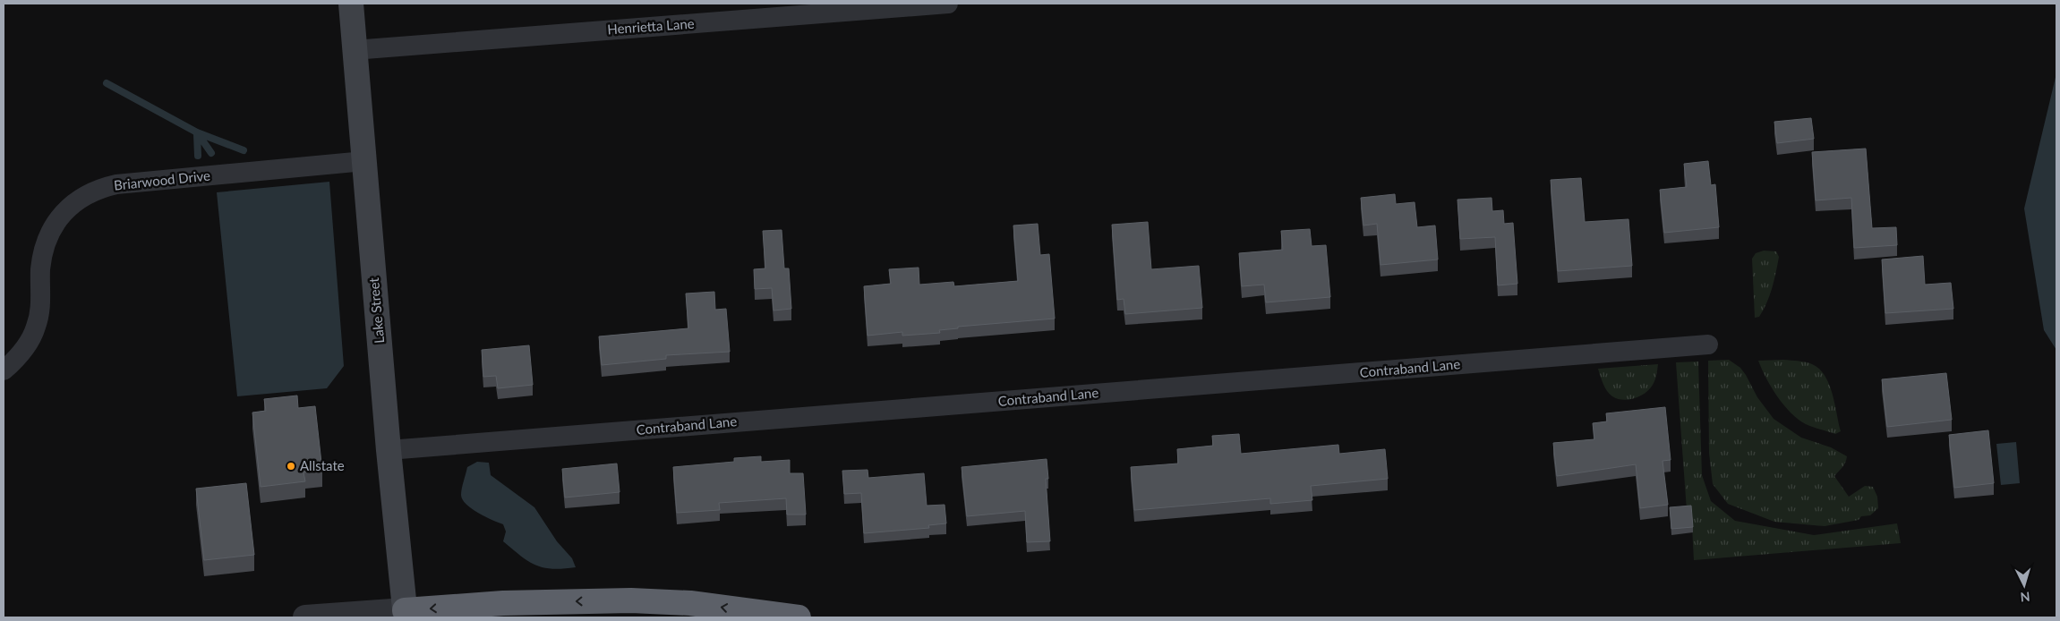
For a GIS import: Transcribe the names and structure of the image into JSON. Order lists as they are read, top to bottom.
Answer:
{
  "streets": {
    "main road": ["Lake Street"],
    "street": ["Henrietta Lane", "Briarwood Drive", "Contraband Lane"]
  },
  "crossings": [
    ["Henrietta Lane", "Lake Street"],
    ["Briarwood Drive", "Lake Street"],
    ["Lake Street", "Contraband Lane"]
  ],
  "places": ["Allstate"],
  "north": "bottom"
}
